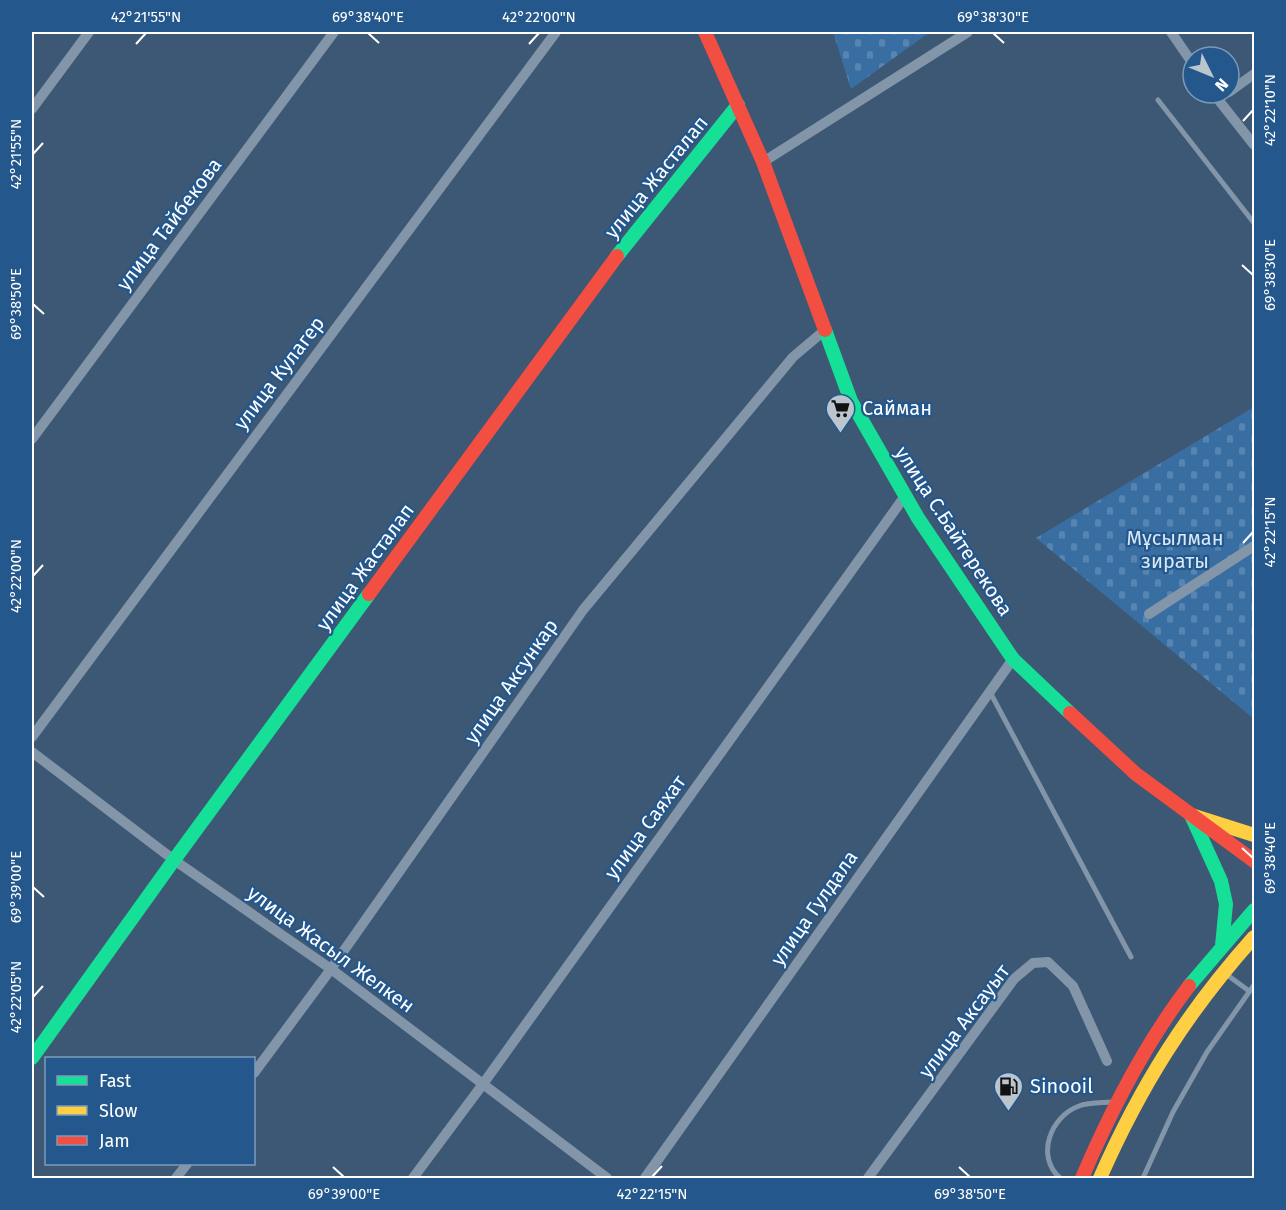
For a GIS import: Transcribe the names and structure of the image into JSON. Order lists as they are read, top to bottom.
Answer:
{
  "streets": {
    "main road": ["улица Жасталап", "улица С.Байтерекова"],
    "street": [
      "улица Тайбекова",
      "улица Кулагер",
      "улица Аксункар",
      "улица Саяхат",
      "улица Гулдала",
      "улица Жасыл Желкен",
      "улица Аксауыт"
    ]
  },
  "crossings": [
    ["улица Жасталап", "улица С.Байтерекова"],
    ["улица Жасталап", "улица Жасыл Желкен"],
    ["улица С.Байтерекова", "улица Аксункар"],
    ["улица С.Байтерекова", "улица Саяхат"],
    ["улица С.Байтерекова", "улица Гулдала"],
    ["улица Аксункар", "улица Жасыл Желкен"],
    ["улица Саяхат", "улица Жасыл Желкен"]
  ],
  "parks": ["Мұсылман зираты"],
  "places": {
    "supermarket": ["Сайман"],
    "fuel station": ["Sinooil"]
  },
  "legend": ["Fast", "Slow", "Jam"],
  "north": "bottom right",
  "coordinates": [
    "42°21'55\"N",
    "69°38'40\"E",
    "42°22'00\"N",
    "69°38'30\"E",
    "42°22'10\"N",
    "69°38'50\"E",
    "42°22'15\"N",
    "69°39'00\"E",
    "42°22'05\"N"
  ]
}
